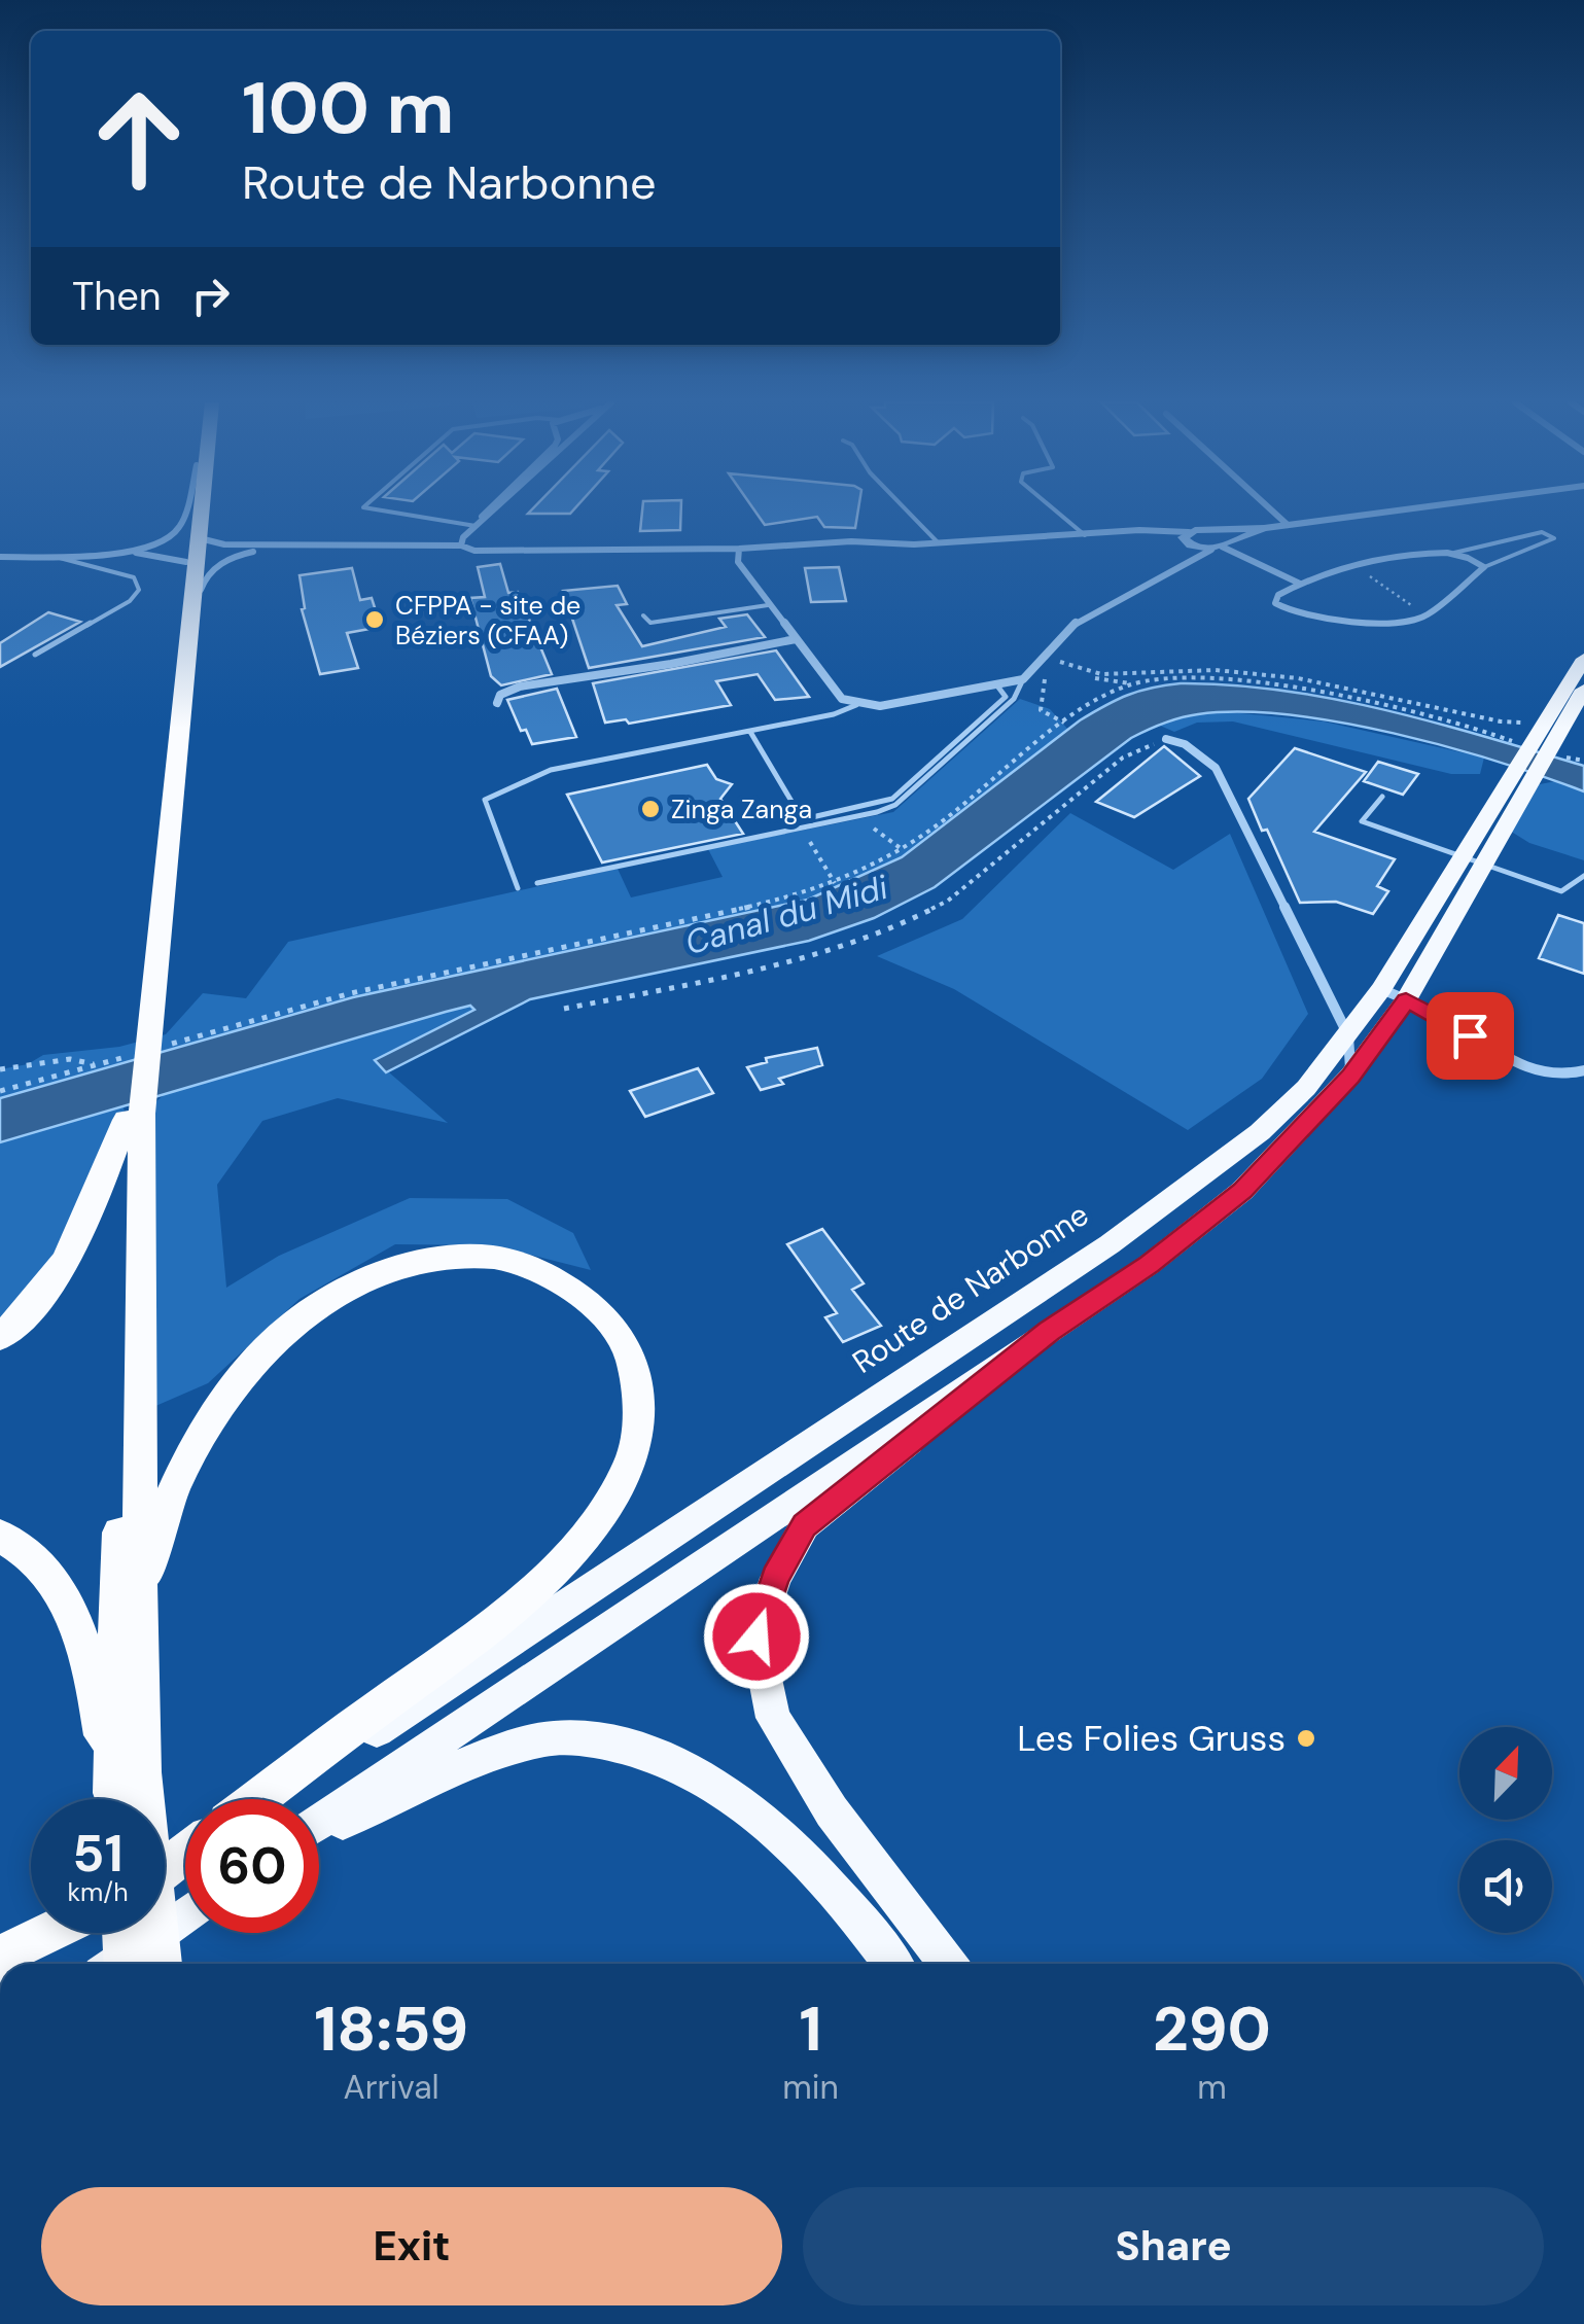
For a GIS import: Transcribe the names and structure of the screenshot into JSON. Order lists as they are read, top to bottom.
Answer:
{
  "streets": {
    "main road": ["Route de Narbonne"]
  },
  "water": ["Canal du Midi"],
  "places": ["CFPPA - site de Béziers (CFAA)", "Zinga Zanga", "Les Folies Gruss"],
  "north": "top right",
  "page": {
    "turn": ["100 m", "Route de Narbonne"],
    "then": "Then",
    "speed": "51 km/h",
    "limit": "60",
    "eta": [
      "18:59",
      "Arrival",
      "1",
      "min",
      "290",
      "m"
    ],
    "buttons": ["Exit", "Share"]
  }
}
